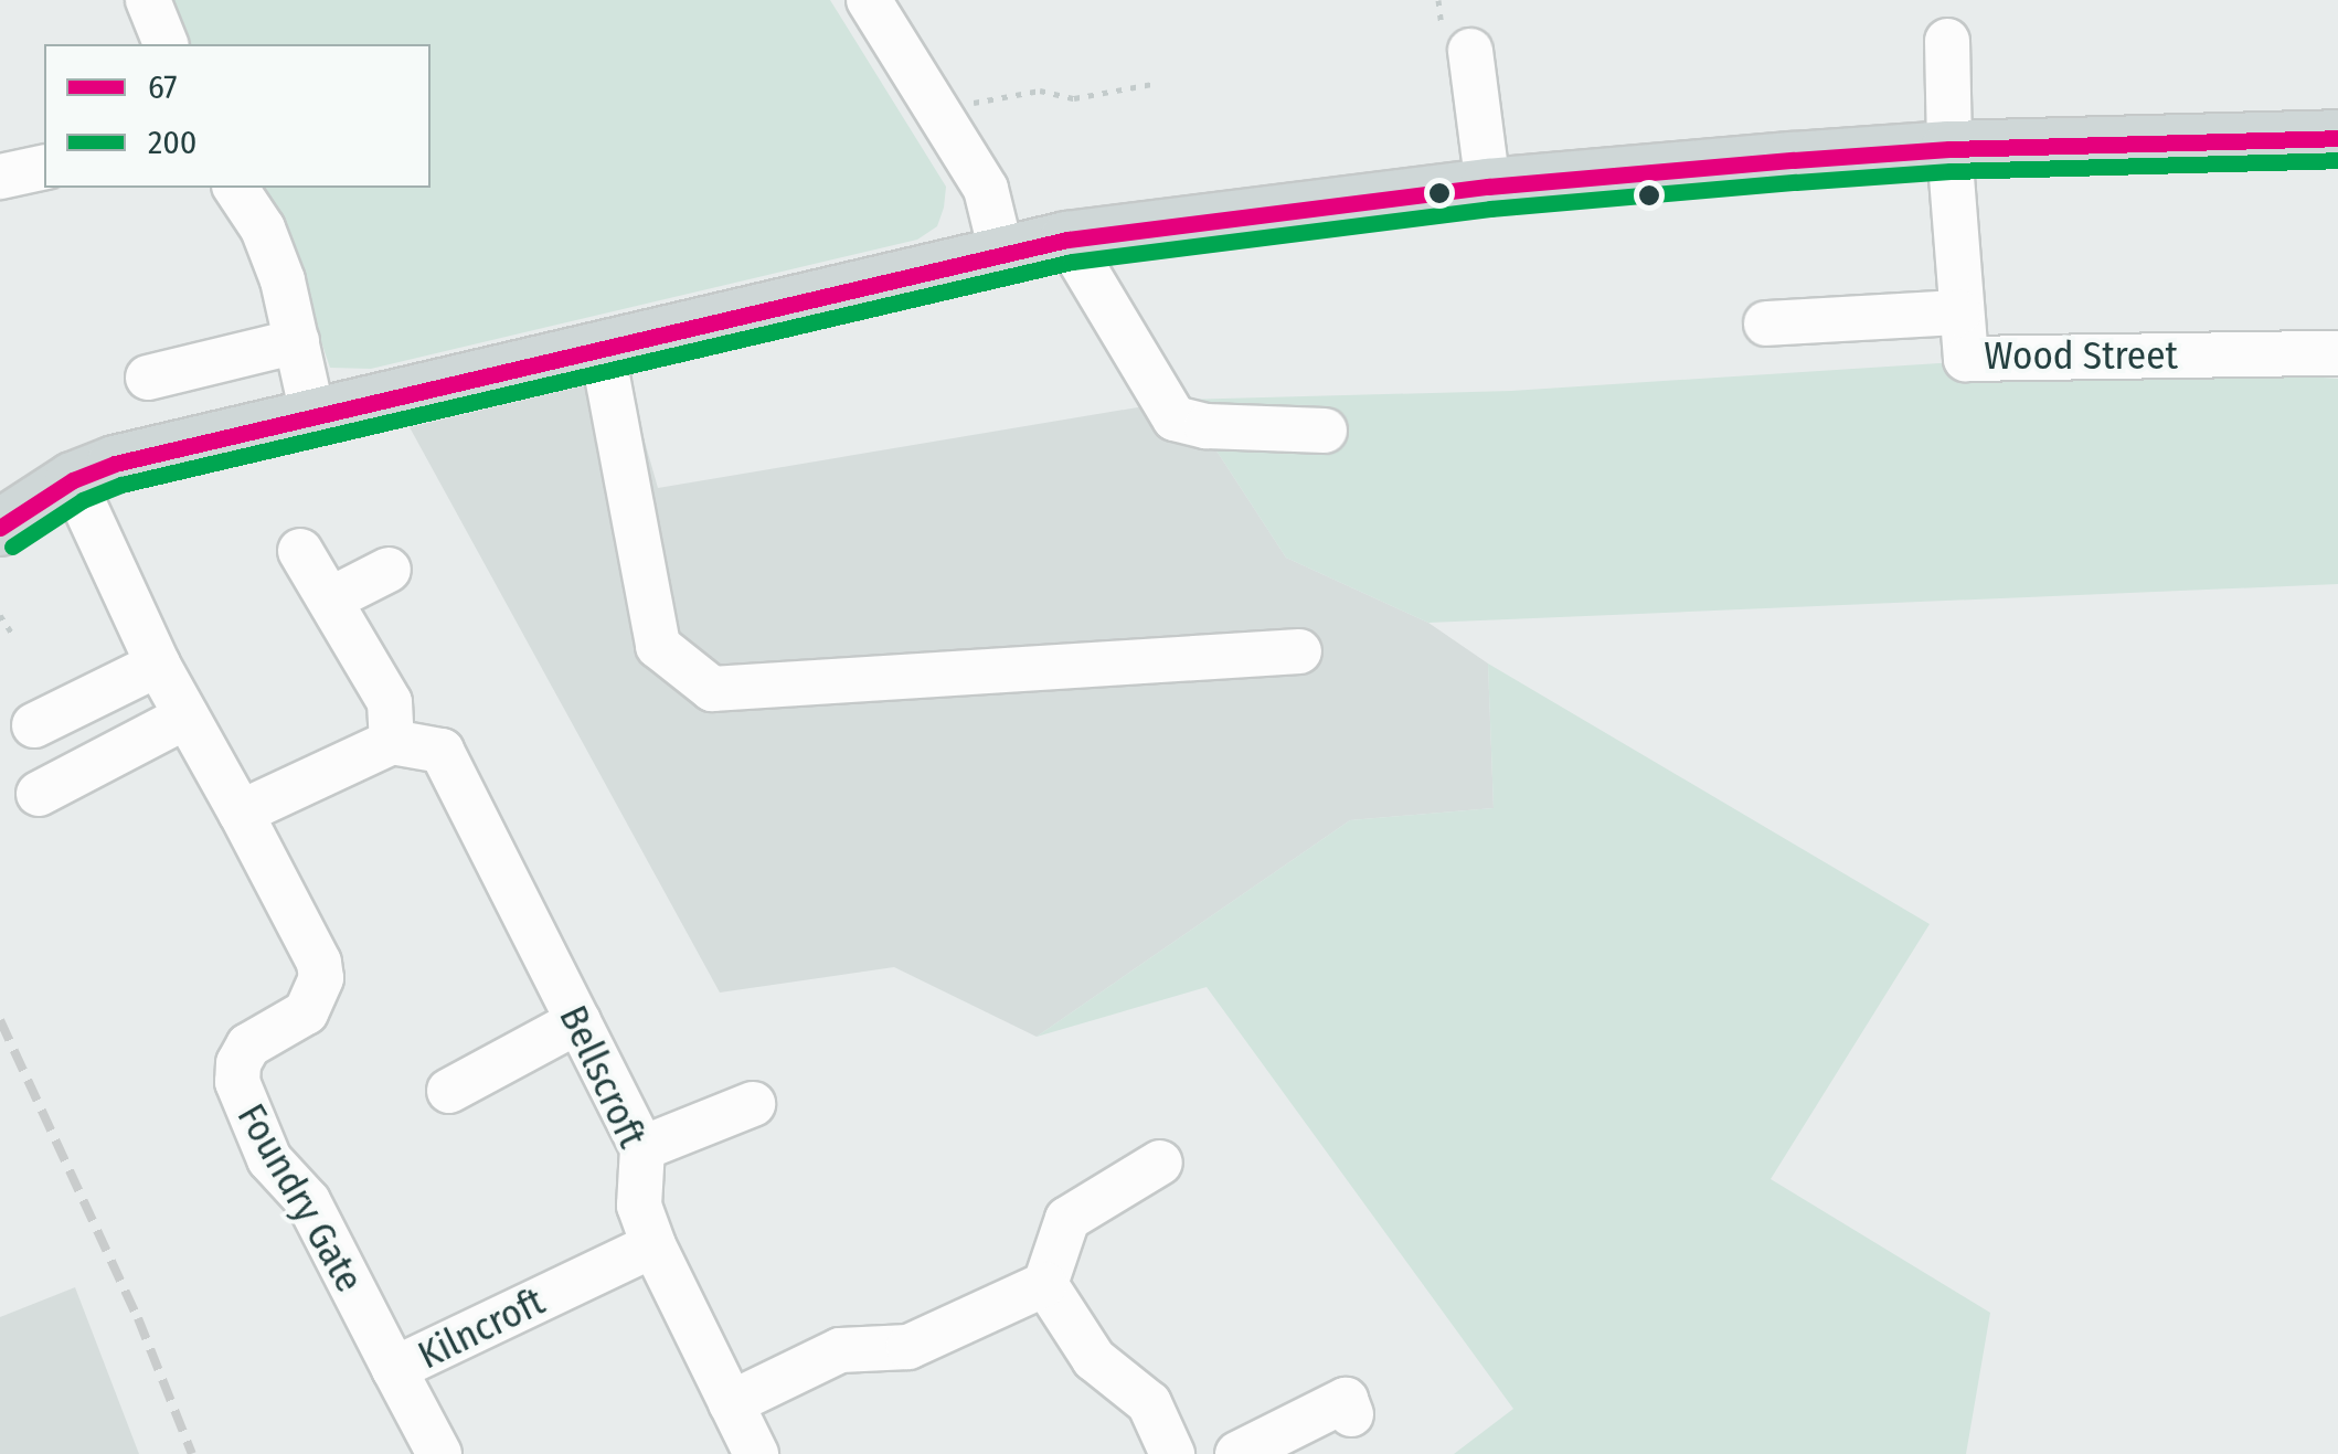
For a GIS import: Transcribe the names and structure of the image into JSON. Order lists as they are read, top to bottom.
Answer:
{
  "streets": {
    "street": [
      "Wood Street",
      "Bellscroft",
      "Foundry Gate",
      "Kilncroft"
    ]
  },
  "crossings": [
    ["Bellscroft", "Kilncroft"],
    ["Foundry Gate", "Kilncroft"]
  ],
  "lines": ["transit line 67", "transit line 200"],
  "legend": ["67", "200"]
}
